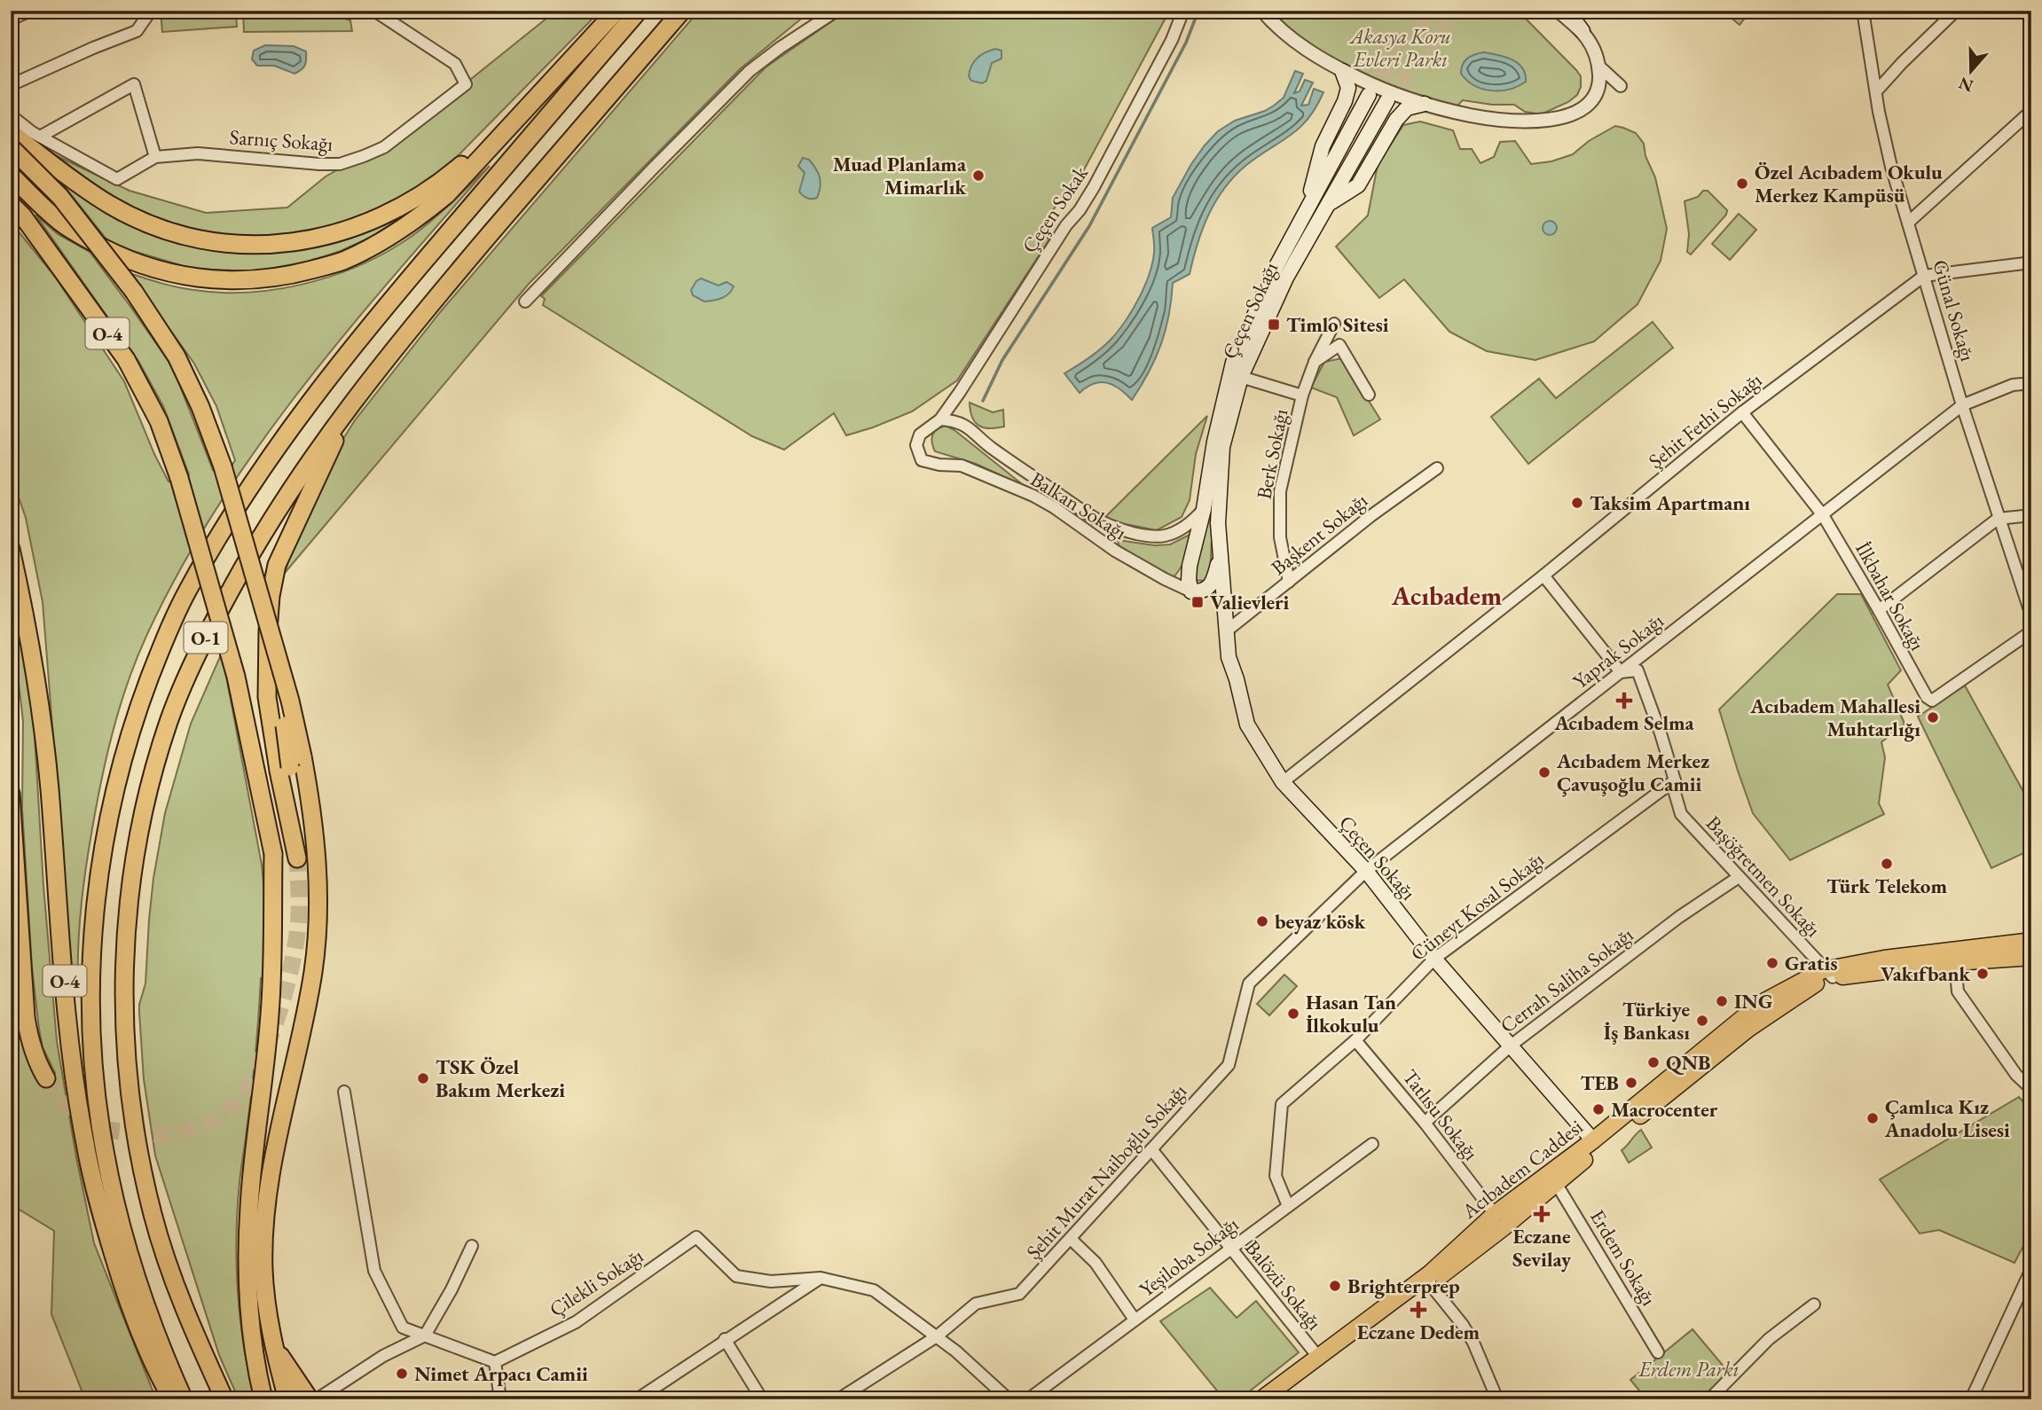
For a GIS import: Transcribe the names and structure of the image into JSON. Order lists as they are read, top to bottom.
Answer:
{
  "streets": {
    "highway": ["O-4", "O-1"],
    "main road": ["Çeçen Sokağı", "Acıbadem Caddesi"],
    "street": [
      "Sarnıç Sokağı",
      "Çeçen Sokak",
      "Günal Sokağı",
      "Şehit Fethi Sokağı",
      "Berk Sokağı",
      "Balkan Sokağı",
      "Başkent Sokağı",
      "İlkbahar Sokağı",
      "Yaprak Sokağı",
      "Başöğretmen Sokağı",
      "Cüneyt Kosal Sokağı",
      "Cerrah Saliha Sokağı",
      "Tatlısu Sokağı",
      "Şehit Murat Naiboğlu Sokağı",
      "Yeşiloba Sokağı",
      "Erdem Sokağı",
      "Çilekli Sokağı",
      "Balözü Sokağı"
    ]
  },
  "crossings": [
    ["Çeçen Sokak", "Balkan Sokağı"],
    ["Çeçen Sokağı", "Şehit Fethi Sokağı"],
    ["Çeçen Sokağı", "Berk Sokağı"],
    ["Çeçen Sokağı", "Balkan Sokağı"],
    ["Çeçen Sokağı", "Başkent Sokağı"],
    ["Çeçen Sokağı", "Yaprak Sokağı"],
    ["Çeçen Sokağı", "Cüneyt Kosal Sokağı"],
    ["Çeçen Sokağı", "Cerrah Saliha Sokağı"],
    ["Çeçen Sokağı", "Acıbadem Caddesi"],
    ["Günal Sokağı", "Şehit Fethi Sokağı"],
    ["Günal Sokağı", "Yaprak Sokağı"],
    ["Şehit Fethi Sokağı", "İlkbahar Sokağı"],
    ["Berk Sokağı", "Başkent Sokağı"],
    ["İlkbahar Sokağı", "Yaprak Sokağı"],
    ["Yaprak Sokağı", "Başöğretmen Sokağı"],
    ["Yaprak Sokağı", "Şehit Murat Naiboğlu Sokağı"],
    ["Başöğretmen Sokağı", "Cüneyt Kosal Sokağı"],
    ["Başöğretmen Sokağı", "Cerrah Saliha Sokağı"],
    ["Başöğretmen Sokağı", "Acıbadem Caddesi"],
    ["Cüneyt Kosal Sokağı", "Tatlısu Sokağı"],
    ["Cüneyt Kosal Sokağı", "Yeşiloba Sokağı"],
    ["Cerrah Saliha Sokağı", "Tatlısu Sokağı"],
    ["Tatlısu Sokağı", "Acıbadem Caddesi"],
    ["Acıbadem Caddesi", "Erdem Sokağı"],
    ["Acıbadem Caddesi", "Balözü Sokağı"],
    ["Şehit Murat Naiboğlu Sokağı", "Balözü Sokağı"],
    ["Yeşiloba Sokağı", "Balözü Sokağı"]
  ],
  "districts": ["Acıbadem"],
  "parks": ["Akasya Koru Evleri Parkı", "Erdem Parkı"],
  "places": {
    "other": [
      "Muad Planlama Mimarlık",
      "Özel Acıbadem Okulu Merkez Kampüsü",
      "Taksim Apartmanı",
      "Acıbadem Mahallesi Muhtarlığı",
      "Acıbadem Merkez Çavuşoğlu Camii",
      "Türk Telekom",
      "beyaz kösk",
      "Gratis",
      "Vakıfbank",
      "ING",
      "Hasan Tan İlkokulu",
      "Türkiye İş Bankası",
      "QNB",
      "TSK Özel Bakım Merkezi",
      "TEB",
      "Macrocenter",
      "Çamlıca Kız Anadolu Lisesi",
      "Brighterprep",
      "Nimet Arpacı Camii"
    ],
    "transit": ["Timlo Sitesi", "Valievleri"],
    "health": ["Acıbadem Selma", "Eczane Sevilay", "Eczane Dedem"]
  },
  "north": "bottom"
}
